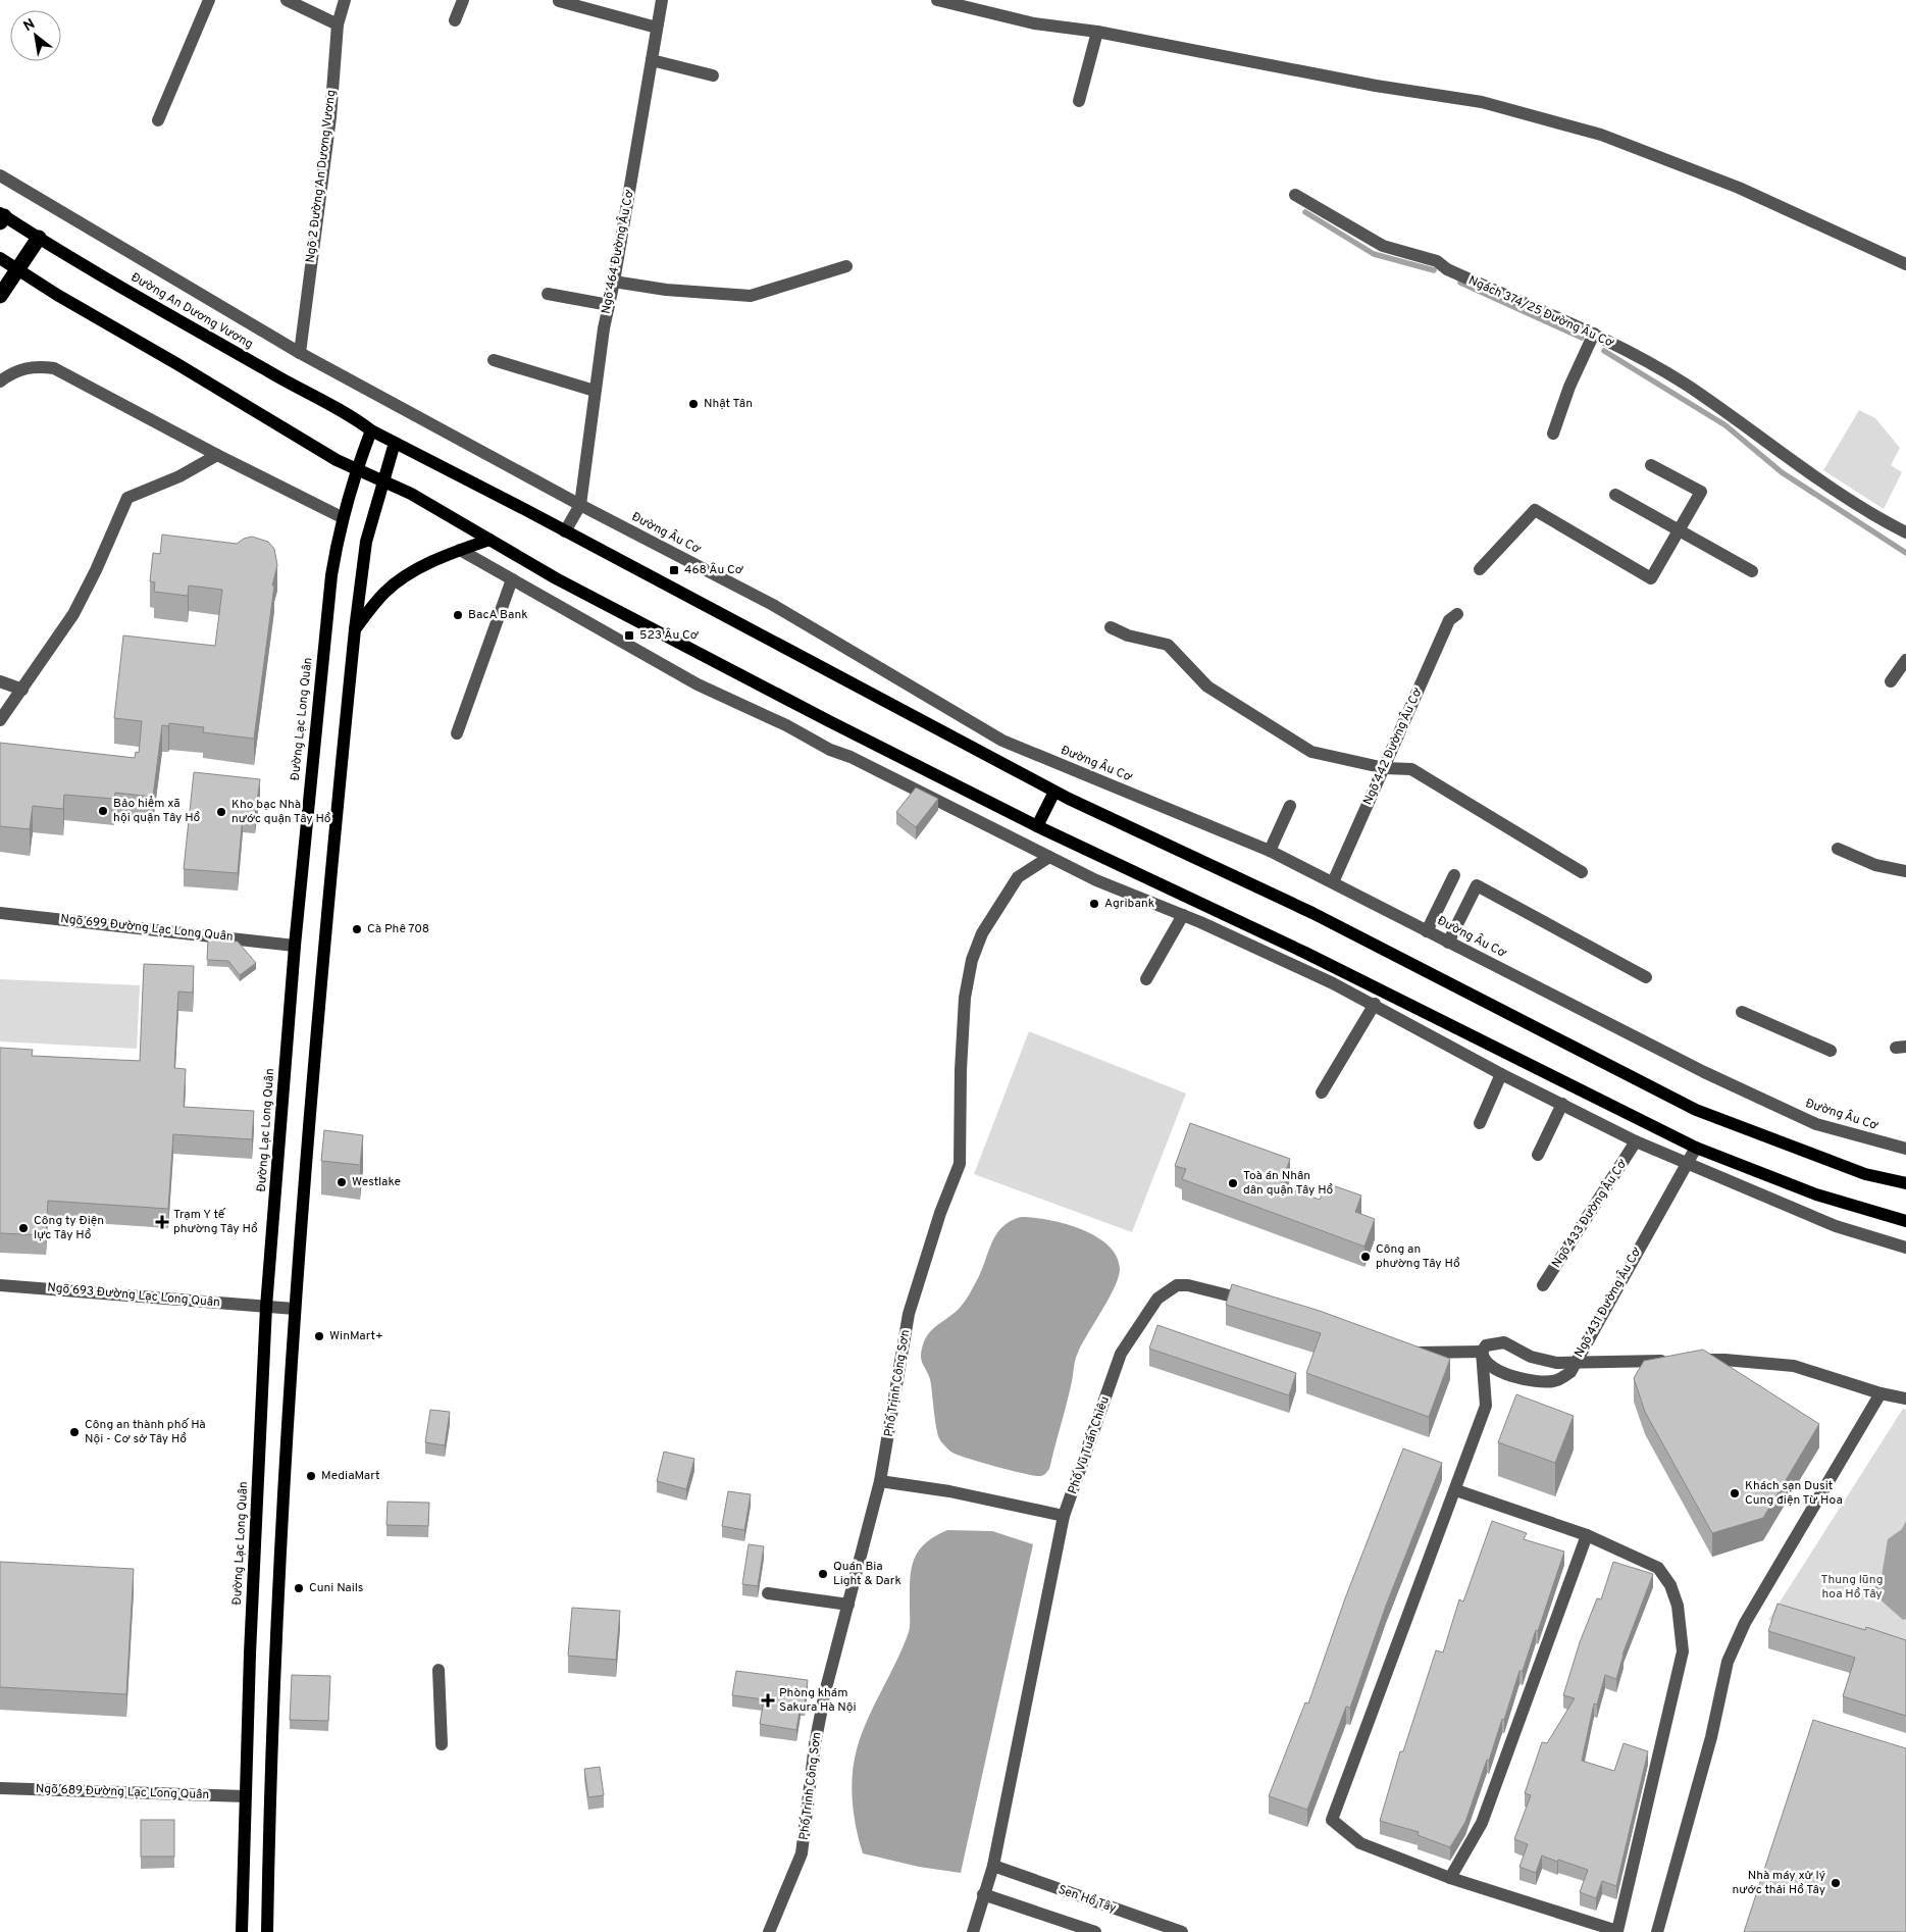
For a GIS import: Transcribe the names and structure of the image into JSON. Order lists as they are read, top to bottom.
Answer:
{
  "streets": {
    "main road": ["Đường An Dương Vương", "Đường Lạc Long Quân"],
    "street": [
      "Ngõ 2 Đường An Dương Vương",
      "Ngõ 464 Đường Âu Cơ",
      "Ngách 374/25 Đường Âu Cơ",
      "Đường Âu Cơ",
      "Ngõ 442 Đường Âu Cơ",
      "Ngõ 699 Đường Lạc Long Quân",
      "Ngõ 433 Đường Âu Cơ",
      "Ngõ 693 Đường Lạc Long Quân",
      "Ngõ 431 Đường Âu Cơ",
      "Phố Trịnh Công Sơn",
      "Phố Vũ Tuấn Chiêu",
      "Ngõ 689 Đường Lạc Long Quân",
      "Sen Hồ Tây"
    ]
  },
  "crossings": [
    ["Ngõ 2 Đường An Dương Vương", "Đường An Dương Vương"],
    ["Ngõ 2 Đường An Dương Vương", "Đường Âu Cơ"],
    ["Ngõ 464 Đường Âu Cơ", "Đường Âu Cơ"],
    ["Đường An Dương Vương", "Đường Âu Cơ"],
    ["Đường An Dương Vương", "Đường Lạc Long Quân"],
    ["Đường Âu Cơ", "Ngõ 442 Đường Âu Cơ"],
    ["Đường Lạc Long Quân", "Ngõ 699 Đường Lạc Long Quân"],
    ["Đường Lạc Long Quân", "Ngõ 693 Đường Lạc Long Quân"],
    ["Đường Lạc Long Quân", "Ngõ 689 Đường Lạc Long Quân"],
    ["Phố Vũ Tuấn Chiêu", "Sen Hồ Tây"]
  ],
  "parks": ["Thung lũng hoa Hồ Tây"],
  "places": {
    "other": [
      "Nhật Tân",
      "BacA Bank",
      "Bảo hiểm xã hội quận Tây Hồ",
      "Kho bạc Nhà nước quận Tây Hồ",
      "Agribank",
      "Cà Phê 708",
      "Westlake",
      "Toà án Nhân dân quận Tây Hồ",
      "Công ty Điện lực Tây Hồ",
      "Công an phường Tây Hồ",
      "WinMart+",
      "Công an thành phố Hà Nội - Cơ sở Tây Hồ",
      "MediaMart",
      "Khách sạn Dusit Cung điện Từ Hoa",
      "Quán Bia Light & Dark",
      "Cuni Nails",
      "Nhà máy xử lý nước thải Hồ Tây"
    ],
    "transit": ["468 Âu Cơ", "523 Âu Cơ"],
    "health": ["Trạm Y tế phường Tây Hồ", "Phòng khám Sakura Hà Nội"]
  },
  "north": "top left"
}
